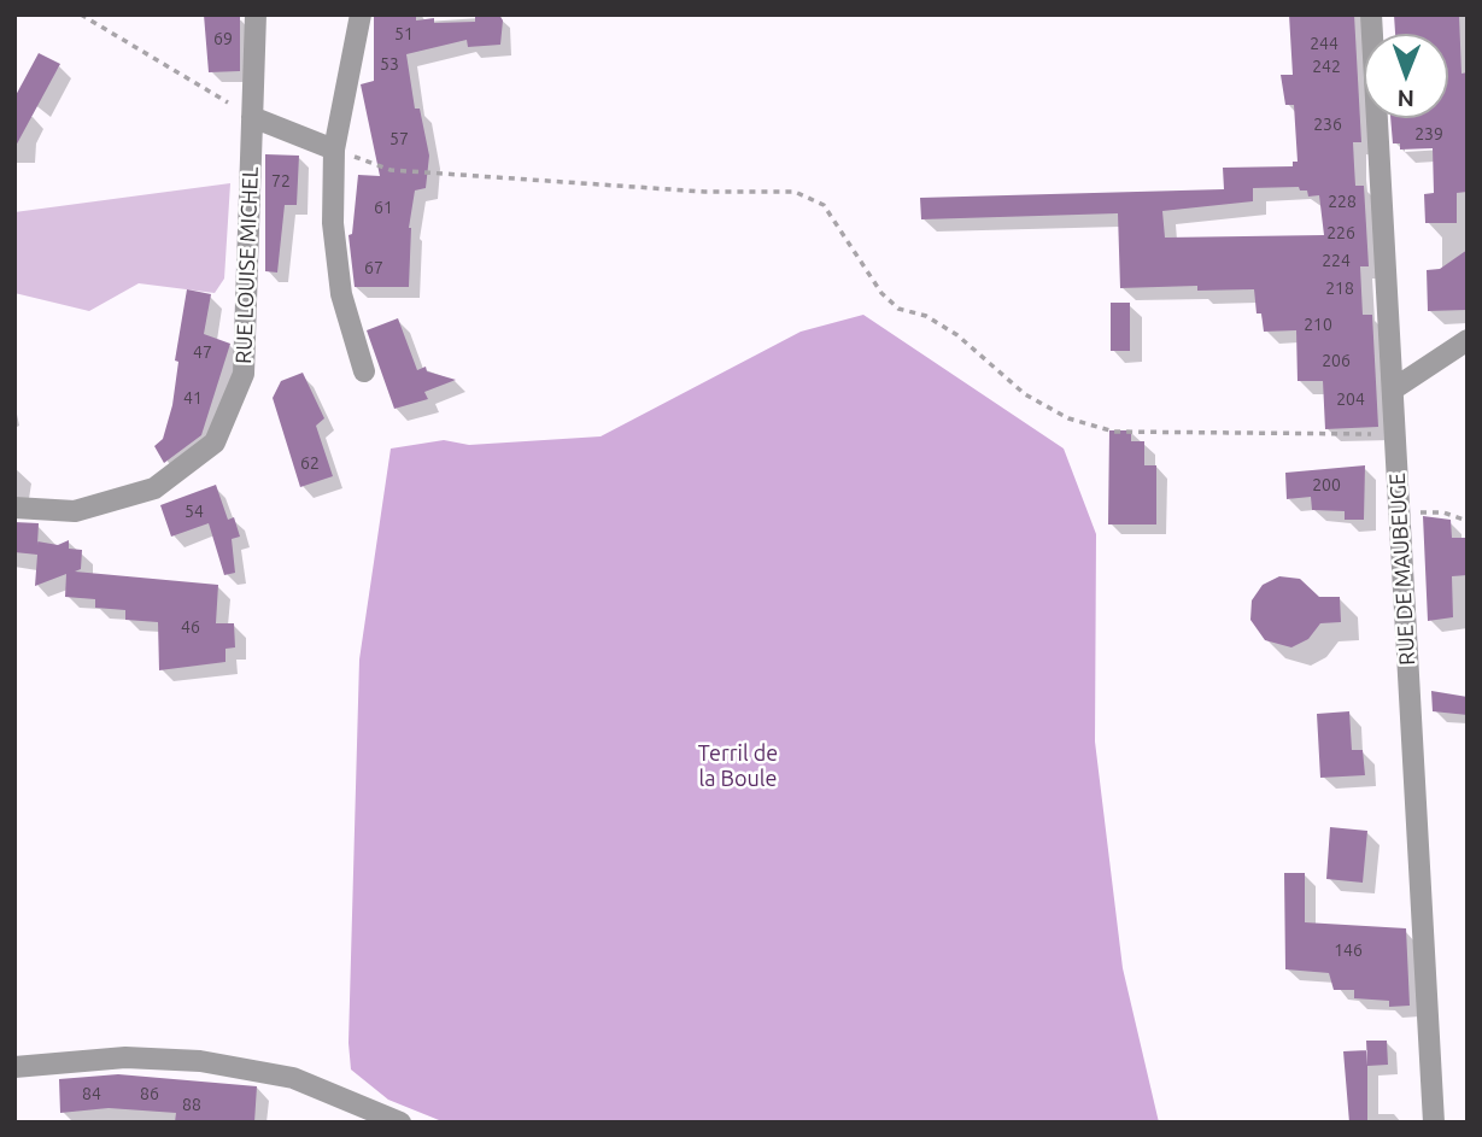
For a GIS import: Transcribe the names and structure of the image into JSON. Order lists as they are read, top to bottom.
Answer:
{
  "streets": {
    "street": ["RUE LOUISE MICHEL", "RUE DE MAUBEUGE"]
  },
  "parks": ["Terril de la Boule"],
  "house_numbers": [
    "51",
    "69",
    "244",
    "53",
    "242",
    "236",
    "239",
    "57",
    "72",
    "228",
    "61",
    "226",
    "224",
    "67",
    "218",
    "210",
    "47",
    "206",
    "41",
    "204",
    "62",
    "200",
    "54",
    "46",
    "146",
    "84",
    "86",
    "88"
  ],
  "north": "bottom"
}
